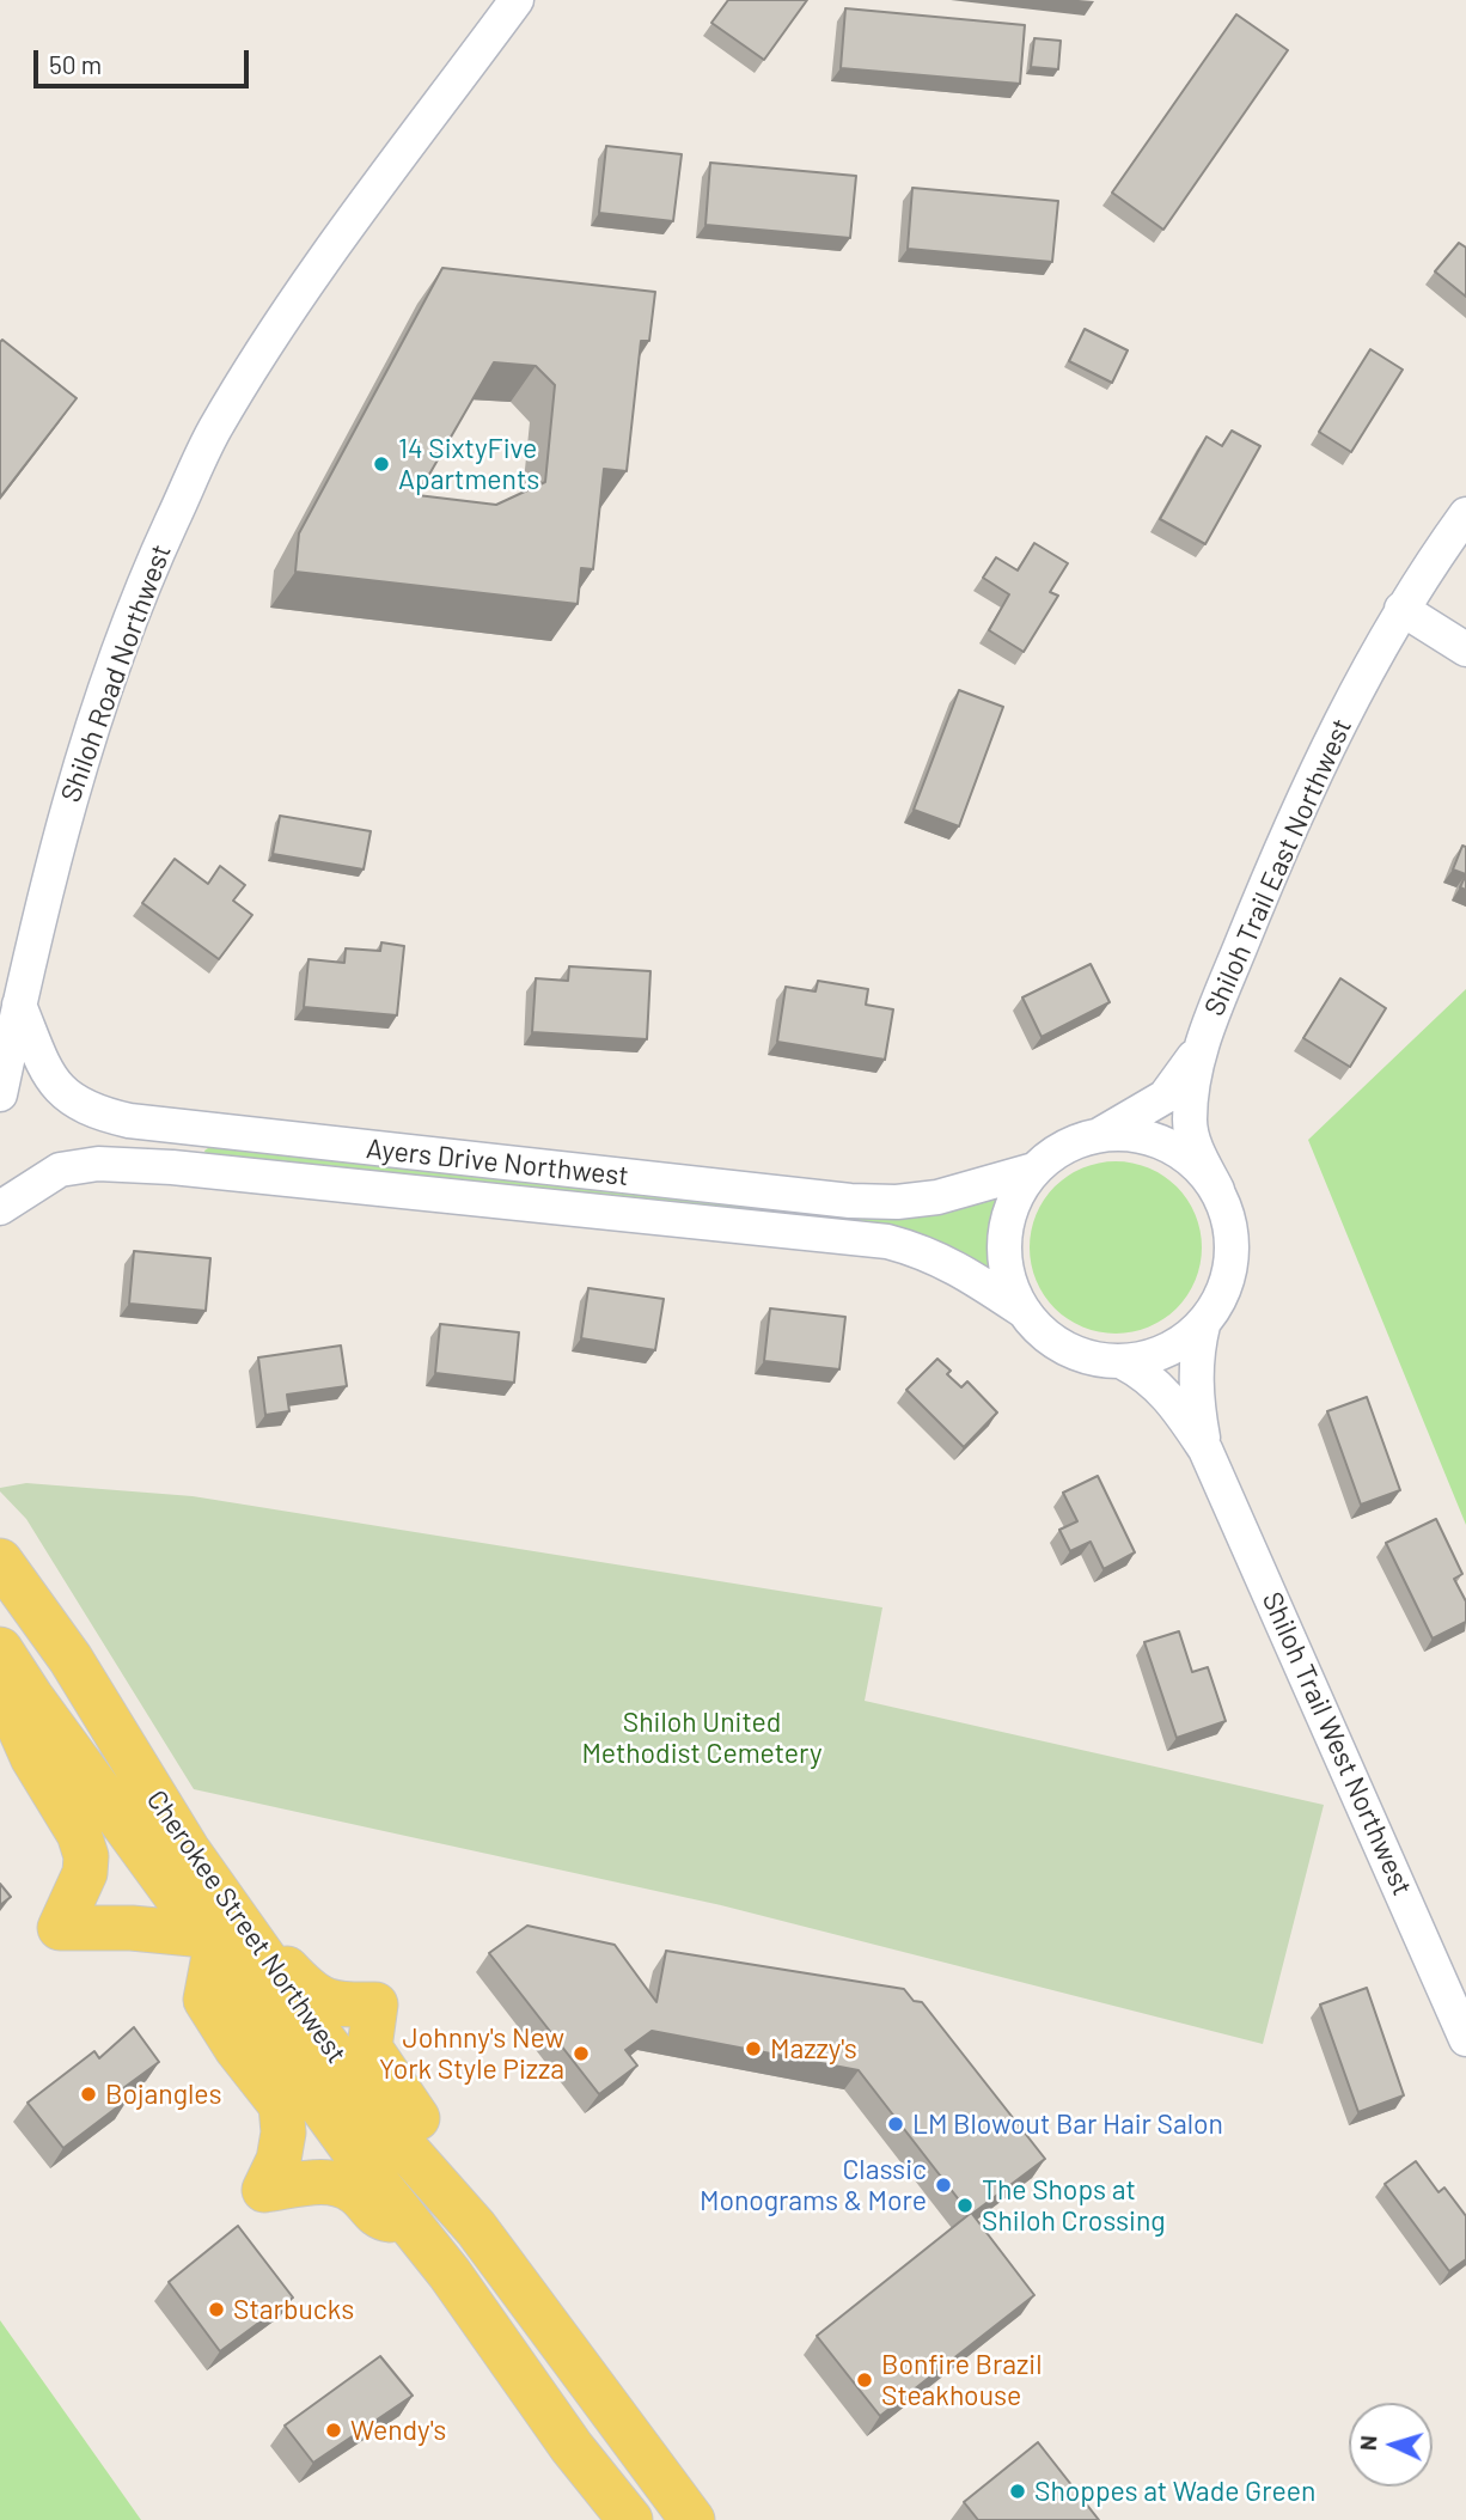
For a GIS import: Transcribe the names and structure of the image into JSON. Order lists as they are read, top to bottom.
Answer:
{
  "streets": {
    "main road": ["Cherokee Street Northwest"],
    "street": [
      "Shiloh Road Northwest",
      "Shiloh Trail East Northwest",
      "Ayers Drive Northwest",
      "Shiloh Trail West Northwest"
    ]
  },
  "crossings": [
    ["Shiloh Road Northwest", "Ayers Drive Northwest"],
    ["Shiloh Trail East Northwest", "Ayers Drive Northwest"],
    ["Shiloh Trail East Northwest", "Shiloh Trail West Northwest"],
    ["Ayers Drive Northwest", "Shiloh Trail West Northwest"]
  ],
  "parks": ["Shiloh United Methodist Cemetery"],
  "places": [
    "14 SixtyFive Apartments",
    "Mazzy's",
    "Johnny's New York Style Pizza",
    "Bojangles",
    "LM Blowout Bar Hair Salon",
    "Classic Monograms & More",
    "The Shops at Shiloh Crossing",
    "Starbucks",
    "Bonfire Brazil Steakhouse",
    "Wendy's",
    "Shoppes at Wade Green"
  ],
  "scale_bar": "50 m",
  "north": "left"
}
